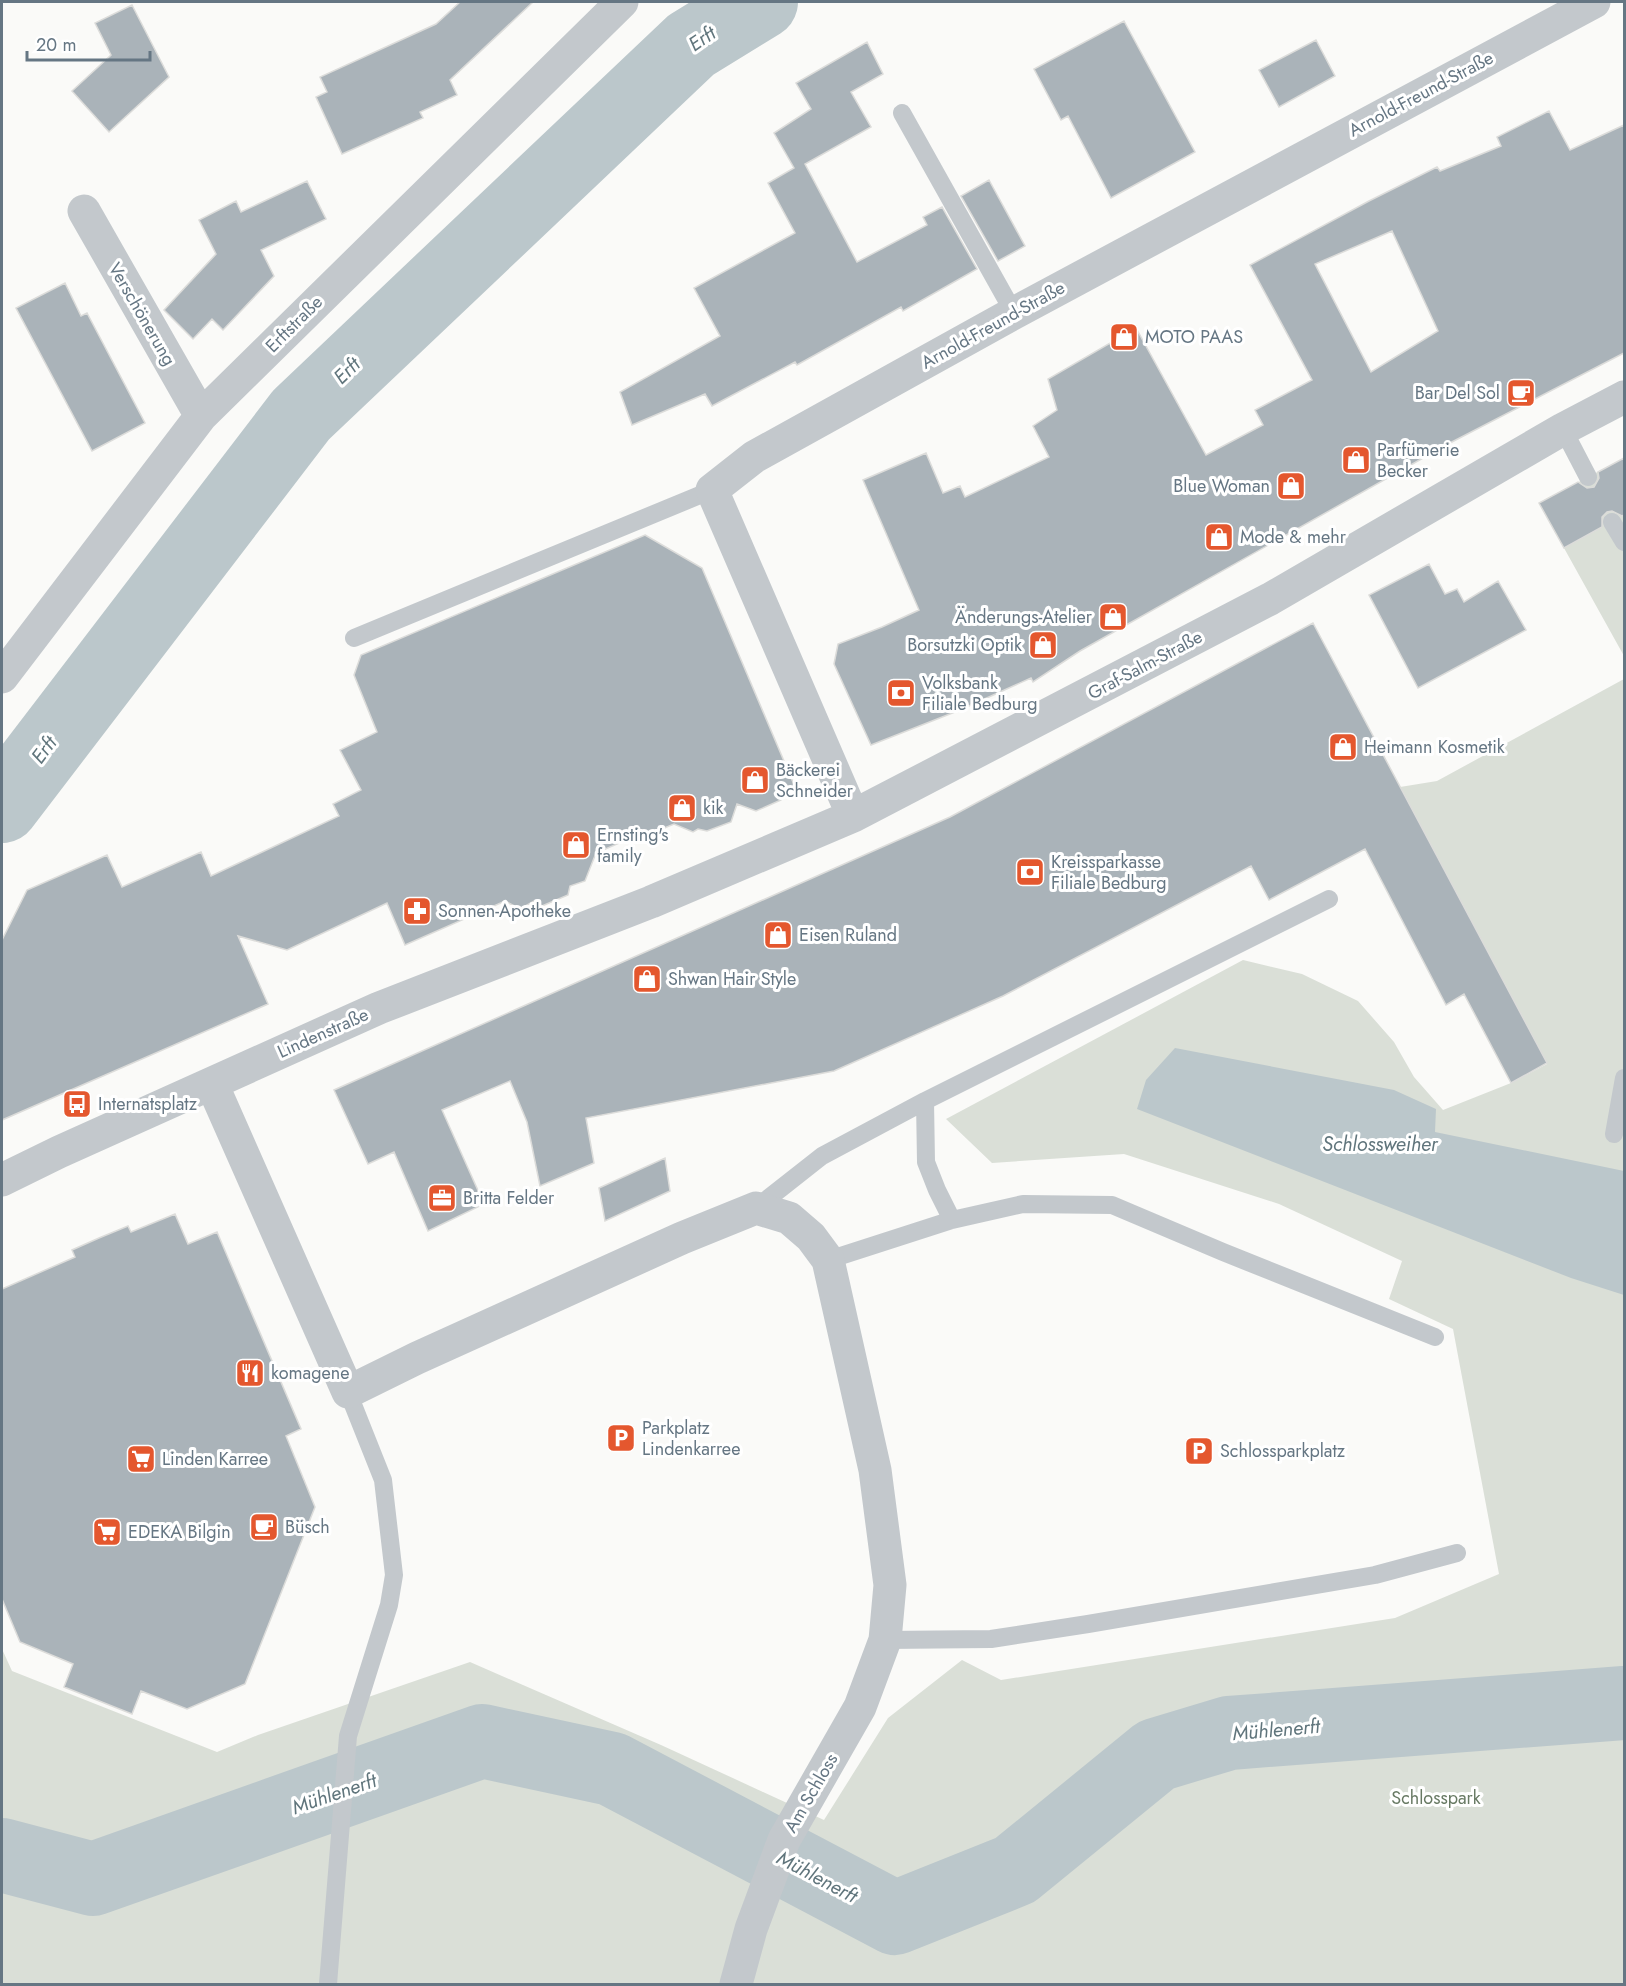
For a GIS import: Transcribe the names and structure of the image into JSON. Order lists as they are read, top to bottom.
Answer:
{
  "streets": {
    "street": [
      "Arnold-Freund-Straße",
      "Verschönerung",
      "Erftstraße",
      "Graf-Salm-Straße",
      "Lindenstraße",
      "Am Schloss"
    ]
  },
  "crossings": [
    ["Verschönerung", "Erftstraße"],
    ["Graf-Salm-Straße", "Lindenstraße"]
  ],
  "water": ["Erft", "Schlossweiher", "Mühlenerft"],
  "parks": ["Schlosspark"],
  "places": {
    "shop": [
      "MOTO PAAS",
      "Parfümerie Becker",
      "Blue Woman",
      "Mode & mehr",
      "Änderungs-Atelier",
      "Borsutzki Optik",
      "Heimann Kosmetik",
      "Bäckerei Schneider",
      "kik",
      "Ernsting's family",
      "Eisen Ruland",
      "Shwan Hair Style"
    ],
    "cafe": ["Bar Del Sol", "Büsch"],
    "bank": ["Volksbank Filiale Bedburg", "Kreissparkasse Filiale Bedburg"],
    "pharmacy": ["Sonnen-Apotheke"],
    "bus stop": ["Internatsplatz"],
    "office": ["Britta Felder"],
    "restaurant": ["komagene"],
    "parking": ["Parkplatz Lindenkarree", "Schlossparkplatz"],
    "supermarket": ["Linden Karree", "EDEKA Bilgin"]
  },
  "scale_bar": "20 m"
}
